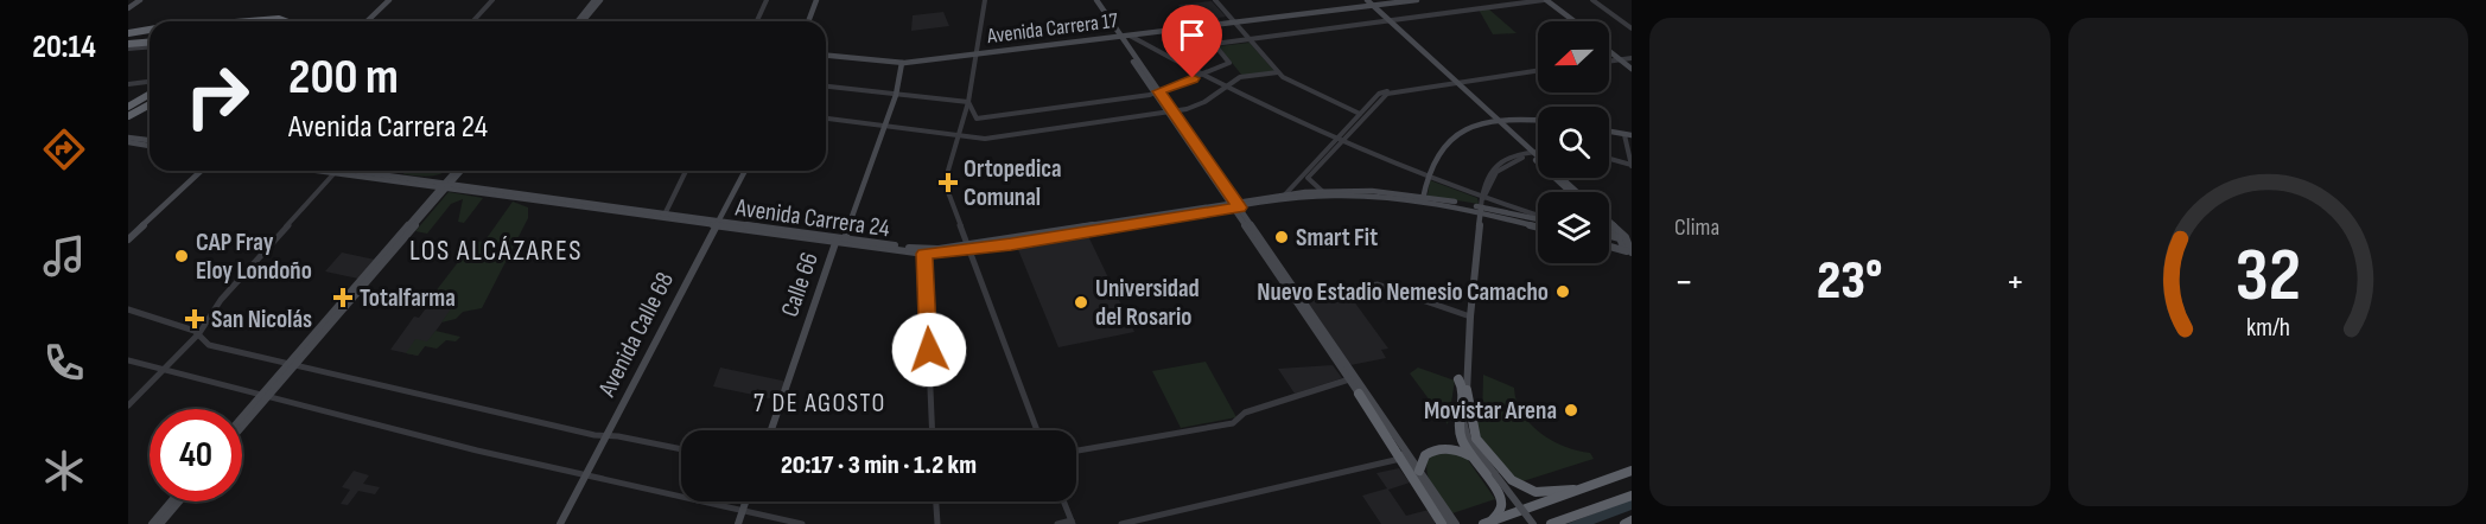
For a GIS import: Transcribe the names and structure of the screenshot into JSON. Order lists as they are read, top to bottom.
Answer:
{
  "streets": {
    "main road": [
      "Avenida Carrera 17",
      "Avenida Carrera 24",
      "Calle 66",
      "Avenida Calle 68"
    ]
  },
  "crossings": [
    ["Avenida Carrera 17", "Calle 66"],
    ["Avenida Carrera 24", "Calle 66"],
    ["Avenida Carrera 24", "Avenida Calle 68"]
  ],
  "districts": ["LOS ALCÁZARES", "7 DE AGOSTO"],
  "places": {
    "health": ["Ortopedica Comunal", "Totalfarma", "San Nicolás"],
    "other": [
      "Smart Fit",
      "CAP Fray Eloy Londoño",
      "Nuevo Estadio Nemesio Camacho",
      "Universidad del Rosario",
      "Movistar Arena"
    ]
  },
  "north": "left",
  "page": {
    "tabs": "20:14",
    "tile": "Clima",
    "turn": ["200 m", "Avenida Carrera 24"],
    "heat": ["−", "23°", "+"],
    "limit": "40",
    "trip": "20:17 · 3 min · 1.2 km",
    "gauge": ["32", "km/h"]
  }
}
